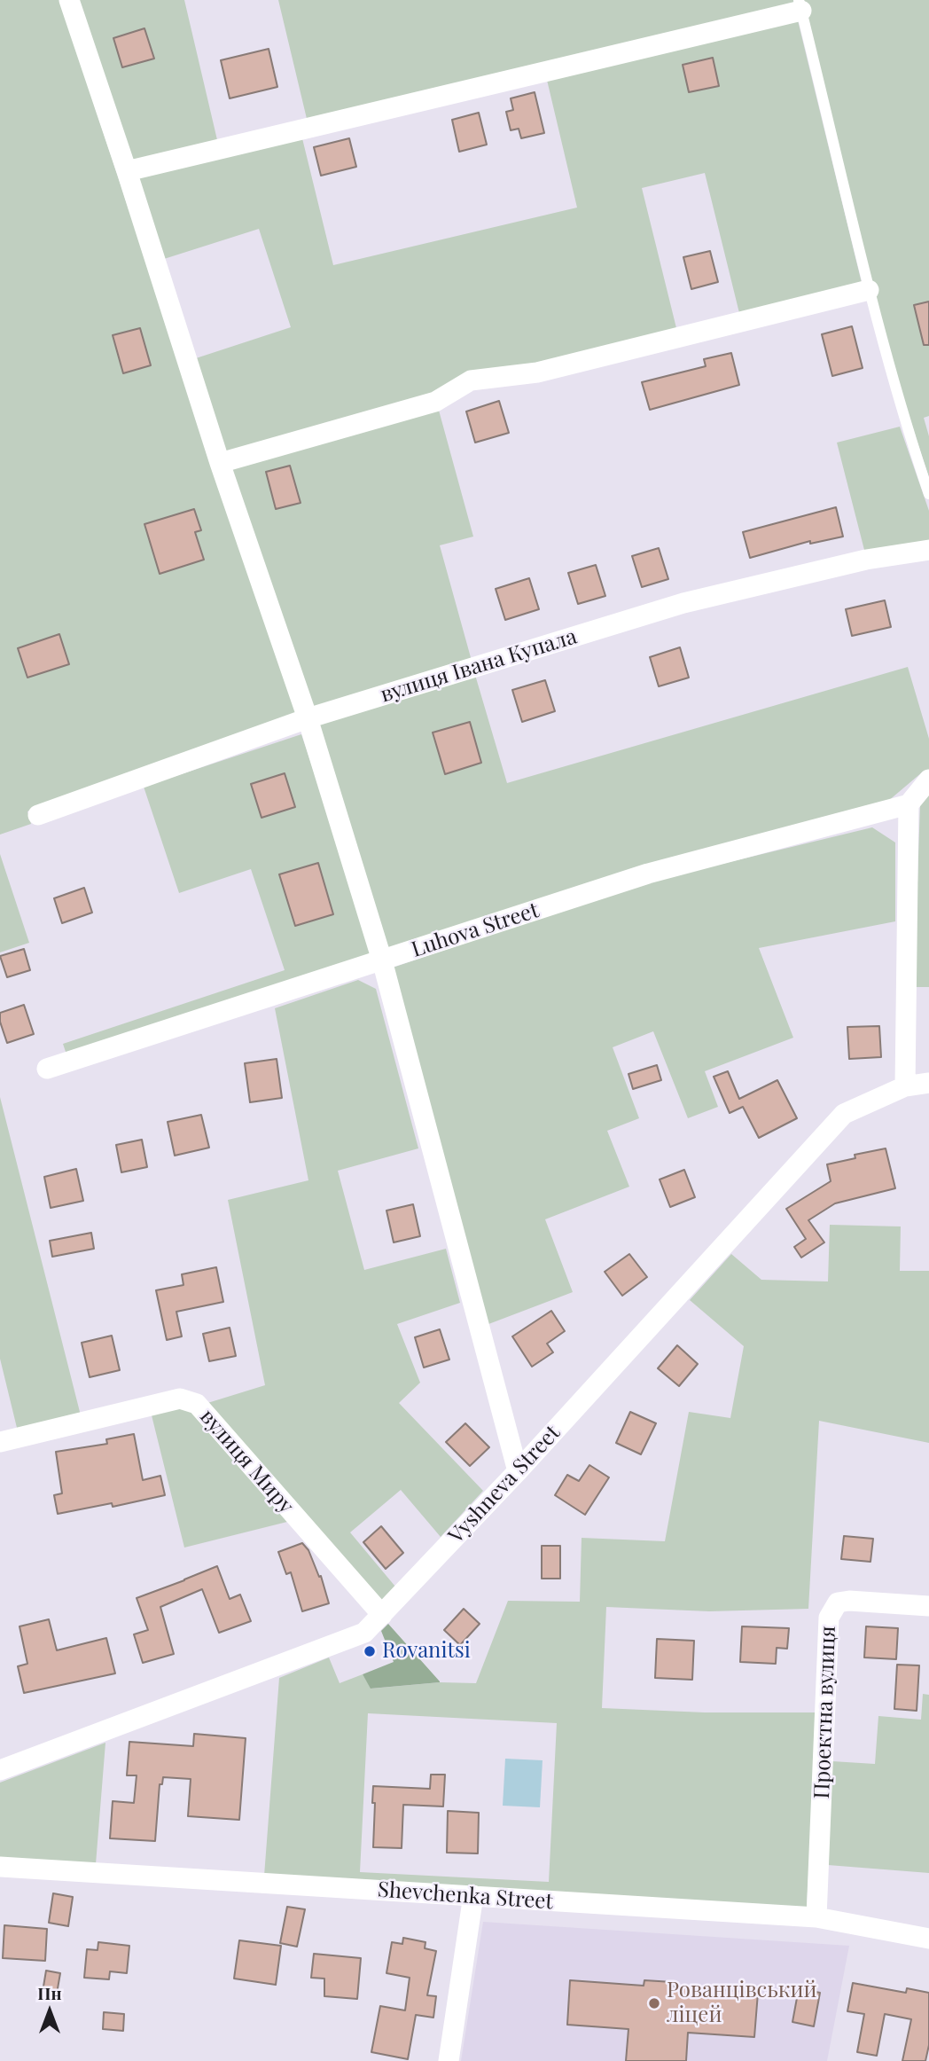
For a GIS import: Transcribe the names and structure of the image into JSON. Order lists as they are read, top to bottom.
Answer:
{
  "streets": {
    "street": [
      "вулиця Івана Купала",
      "Luhova Street",
      "вулиця Миру",
      "Vyshneva Street",
      "Проектна вулиця",
      "Shevchenka Street"
    ]
  },
  "crossings": [
    ["вулиця Миру", "Vyshneva Street"],
    ["Проектна вулиця", "Shevchenka Street"]
  ],
  "places": ["Rovanitsi", "Рованцівський ліцей"],
  "north": "top"
}
